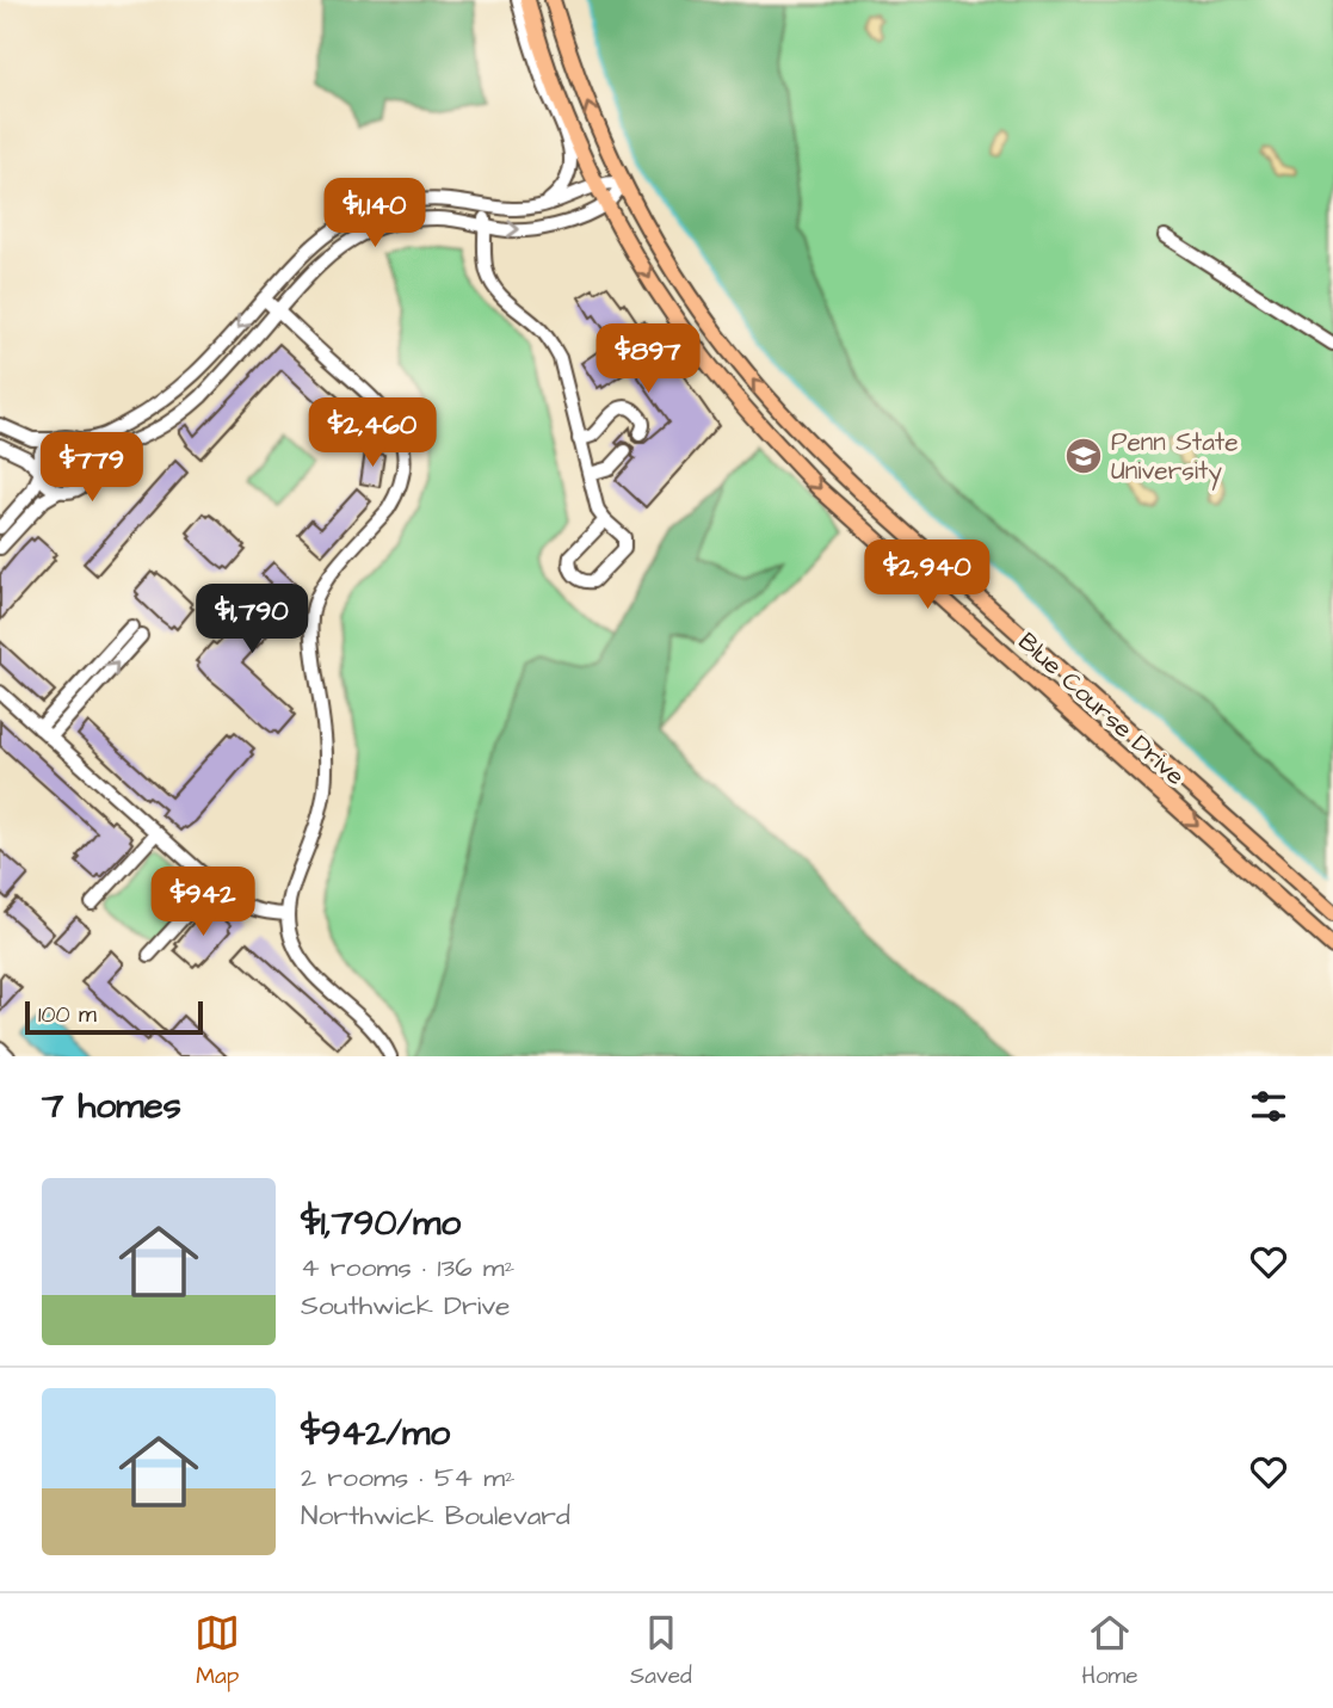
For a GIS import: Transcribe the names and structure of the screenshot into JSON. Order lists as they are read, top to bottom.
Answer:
{
  "streets": {
    "main road": ["Blue Course Drive"]
  },
  "places": {
    "school or university": ["Penn State University"]
  },
  "scale_bar": "100 m",
  "page": {
    "price": [
      "$1,140",
      "$897",
      "$2,460",
      "$779",
      "$2,940",
      "$1,790",
      "$942"
    ],
    "scale": "100 m",
    "heading": "7 homes",
    "list": [
      {
        "name": "$1,790/mo",
        "note": "4 rooms · 136 m² · Southwick Drive"
      },
      {
        "name": "$942/mo",
        "note": "2 rooms · 54 m² · Northwick Boulevard"
      }
    ],
    "tabs": ["Map", "Saved", "Home"]
  }
}
